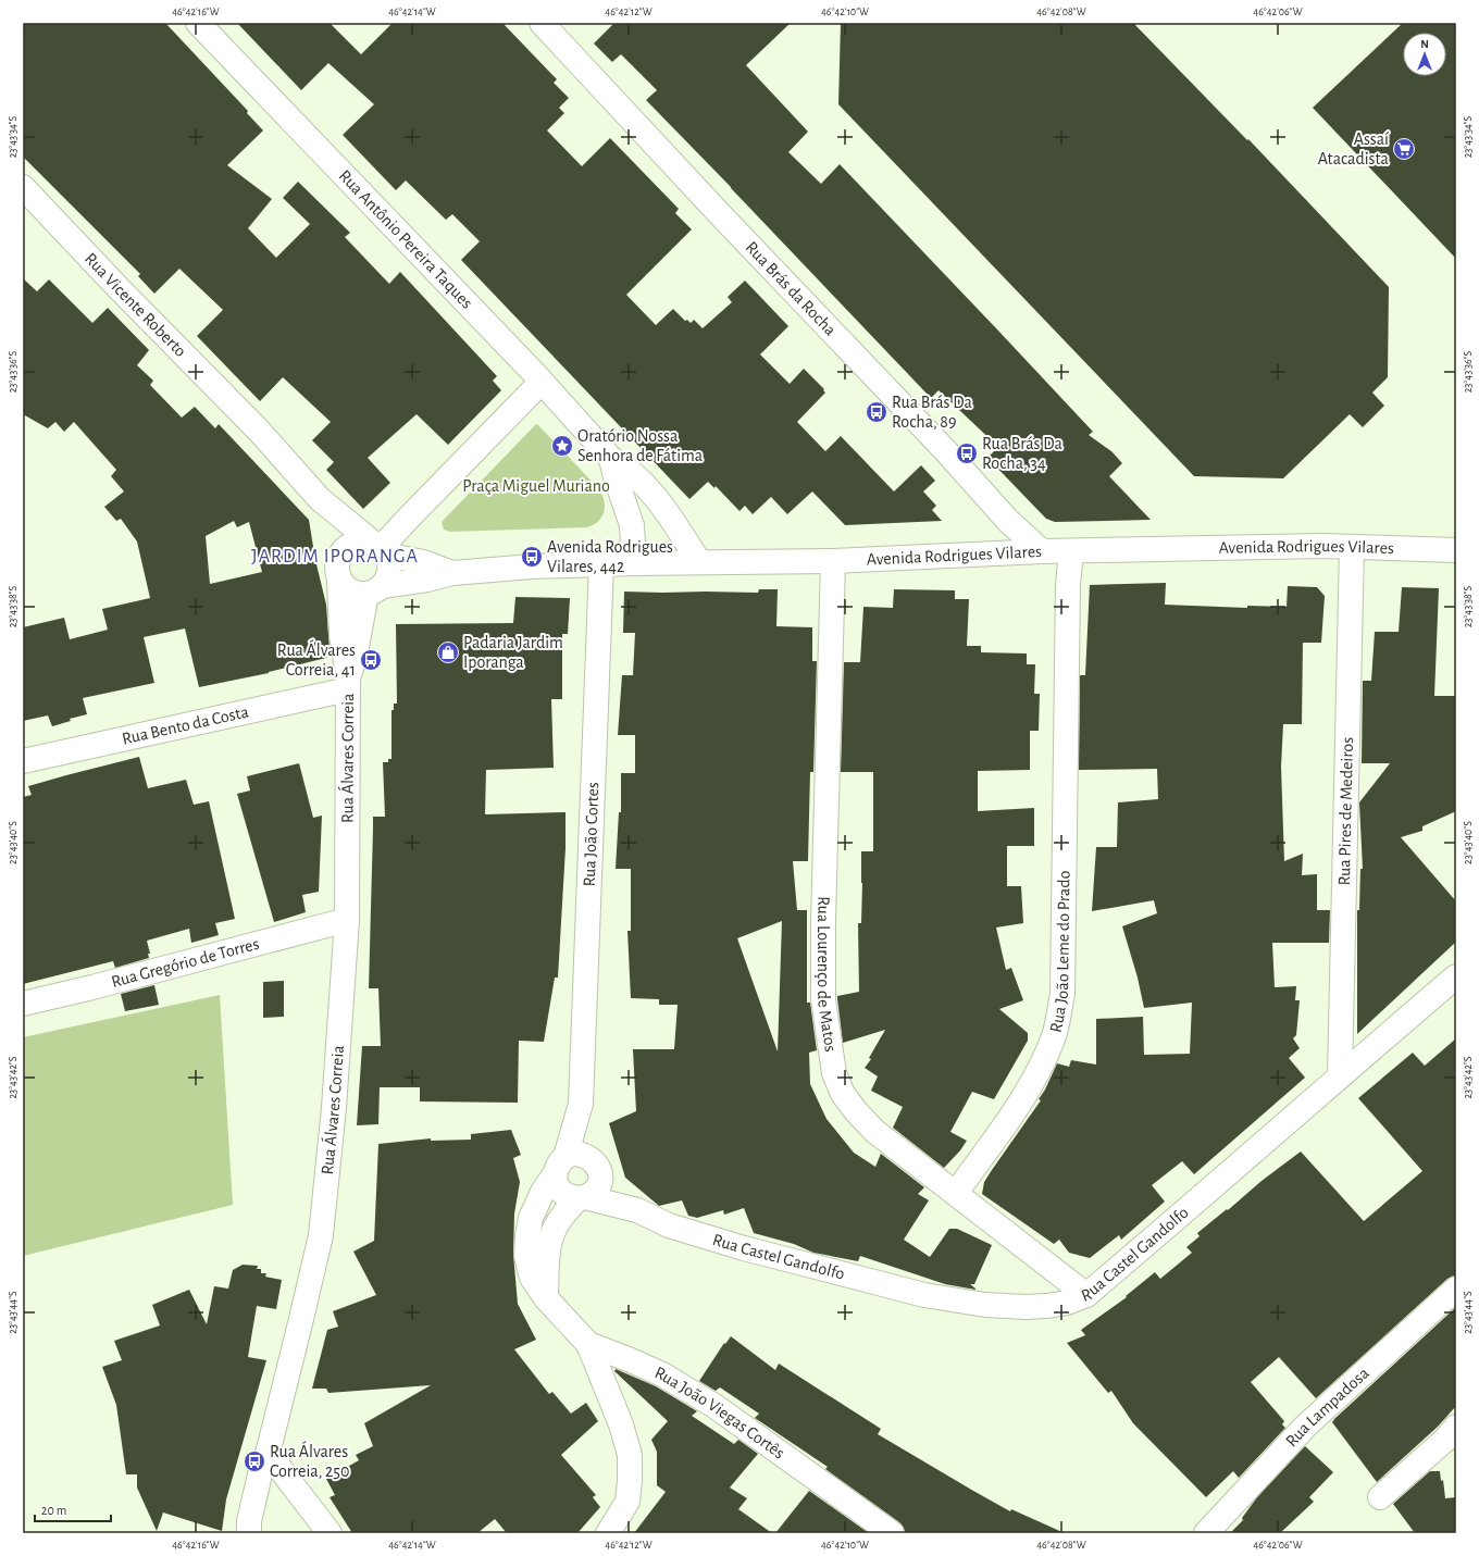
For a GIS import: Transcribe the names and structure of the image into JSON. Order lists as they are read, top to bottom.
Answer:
{
  "streets": {
    "street": [
      "Rua Antônio Pereira Taques",
      "Rua Brás da Rocha",
      "Rua Vicente Roberto",
      "Avenida Rodrigues Vilares",
      "Rua Bento da Costa",
      "Rua Álvares Correia",
      "Rua Pires de Medeiros",
      "Rua João Cortes",
      "Rua João Leme do Prado",
      "Rua Gregório de Torres",
      "Rua Lourenço de Matos",
      "Rua Castel Gandolfo",
      "Rua Lampadosa",
      "Rua João Viegas Cortês"
    ]
  },
  "crossings": [
    ["Rua Antônio Pereira Taques", "Avenida Rodrigues Vilares"],
    ["Rua Brás da Rocha", "Avenida Rodrigues Vilares"],
    ["Rua Vicente Roberto", "Avenida Rodrigues Vilares"],
    ["Rua Vicente Roberto", "Rua Álvares Correia"],
    ["Avenida Rodrigues Vilares", "Rua Álvares Correia"],
    ["Avenida Rodrigues Vilares", "Rua Pires de Medeiros"],
    ["Avenida Rodrigues Vilares", "Rua João Cortes"],
    ["Avenida Rodrigues Vilares", "Rua João Leme do Prado"],
    ["Avenida Rodrigues Vilares", "Rua Lourenço de Matos"],
    ["Rua Bento da Costa", "Rua Álvares Correia"],
    ["Rua Álvares Correia", "Rua Gregório de Torres"],
    ["Rua Pires de Medeiros", "Rua Castel Gandolfo"],
    ["Rua João Cortes", "Rua João Viegas Cortês"],
    ["Rua João Leme do Prado", "Rua Lourenço de Matos"],
    ["Rua Lourenço de Matos", "Rua Castel Gandolfo"],
    ["Rua Castel Gandolfo", "Rua João Viegas Cortês"]
  ],
  "districts": ["JARDIM IPORANGA"],
  "parks": ["Praça Miguel Muriano"],
  "places": {
    "supermarket": ["Assaí Atacadista"],
    "bus stop": [
      "Rua Brás Da Rocha, 89",
      "Rua Brás Da Rocha, 34",
      "Avenida Rodrigues Vilares, 442",
      "Rua Álvares Correia, 41",
      "Rua Álvares Correia, 250"
    ],
    "place": ["Oratório Nossa Senhora de Fátima"],
    "shop": ["Padaria Jardim Iporanga"]
  },
  "scale_bar": "20 m",
  "north": "top",
  "coordinates": [
    "46°42'16\"W",
    "46°42'14\"W",
    "46°42'12\"W",
    "46°42'10\"W",
    "46°42'08\"W",
    "46°42'06\"W",
    "23°43'34\"S",
    "23°43'36\"S",
    "23°43'38\"S",
    "23°43'40\"S",
    "23°43'42\"S",
    "23°43'44\"S"
  ]
}
